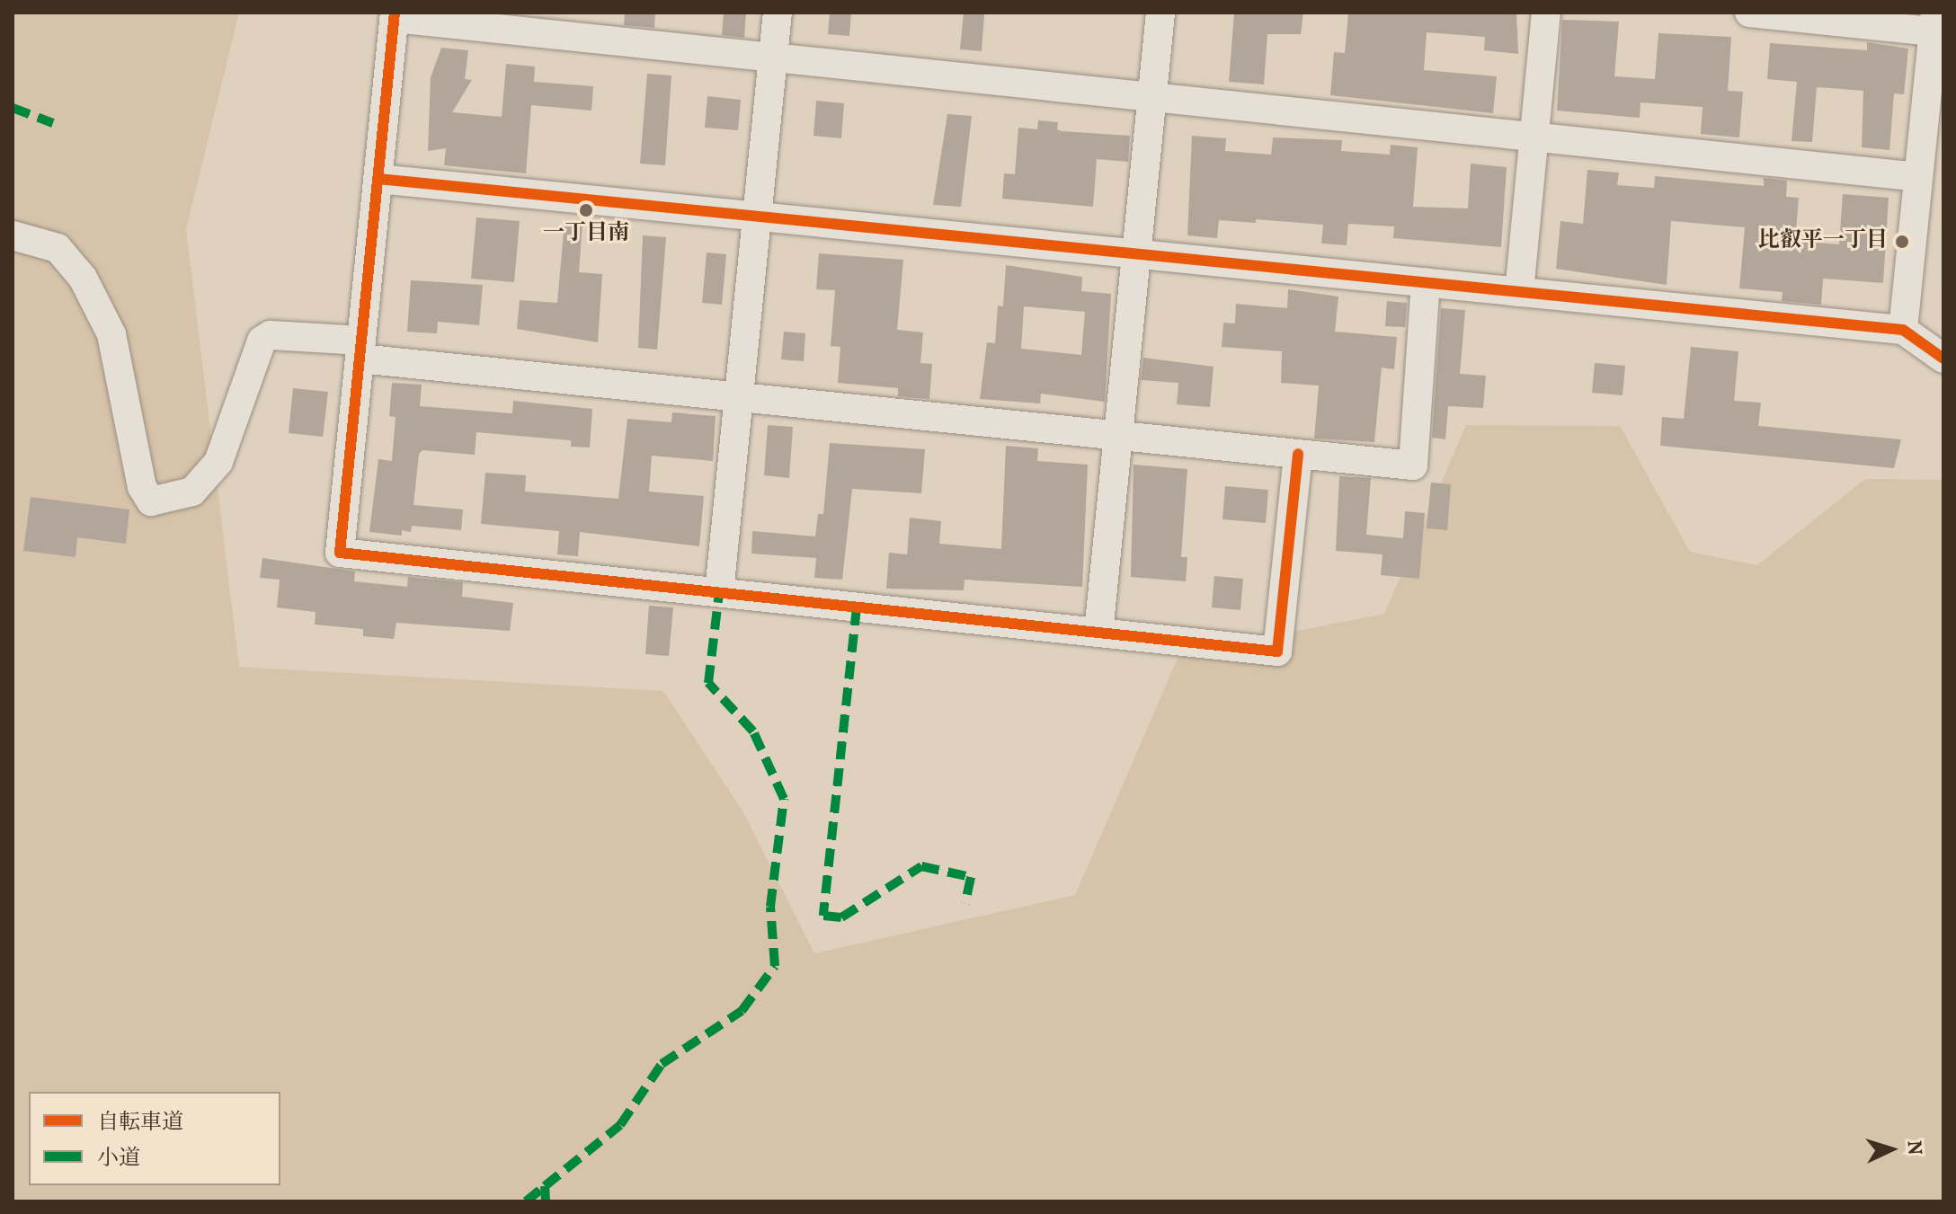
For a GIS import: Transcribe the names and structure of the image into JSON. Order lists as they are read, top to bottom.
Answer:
{
  "places": ["一丁目南", "比叡平一丁目"],
  "legend": ["自転車道", "小道"],
  "north": "right"
}
